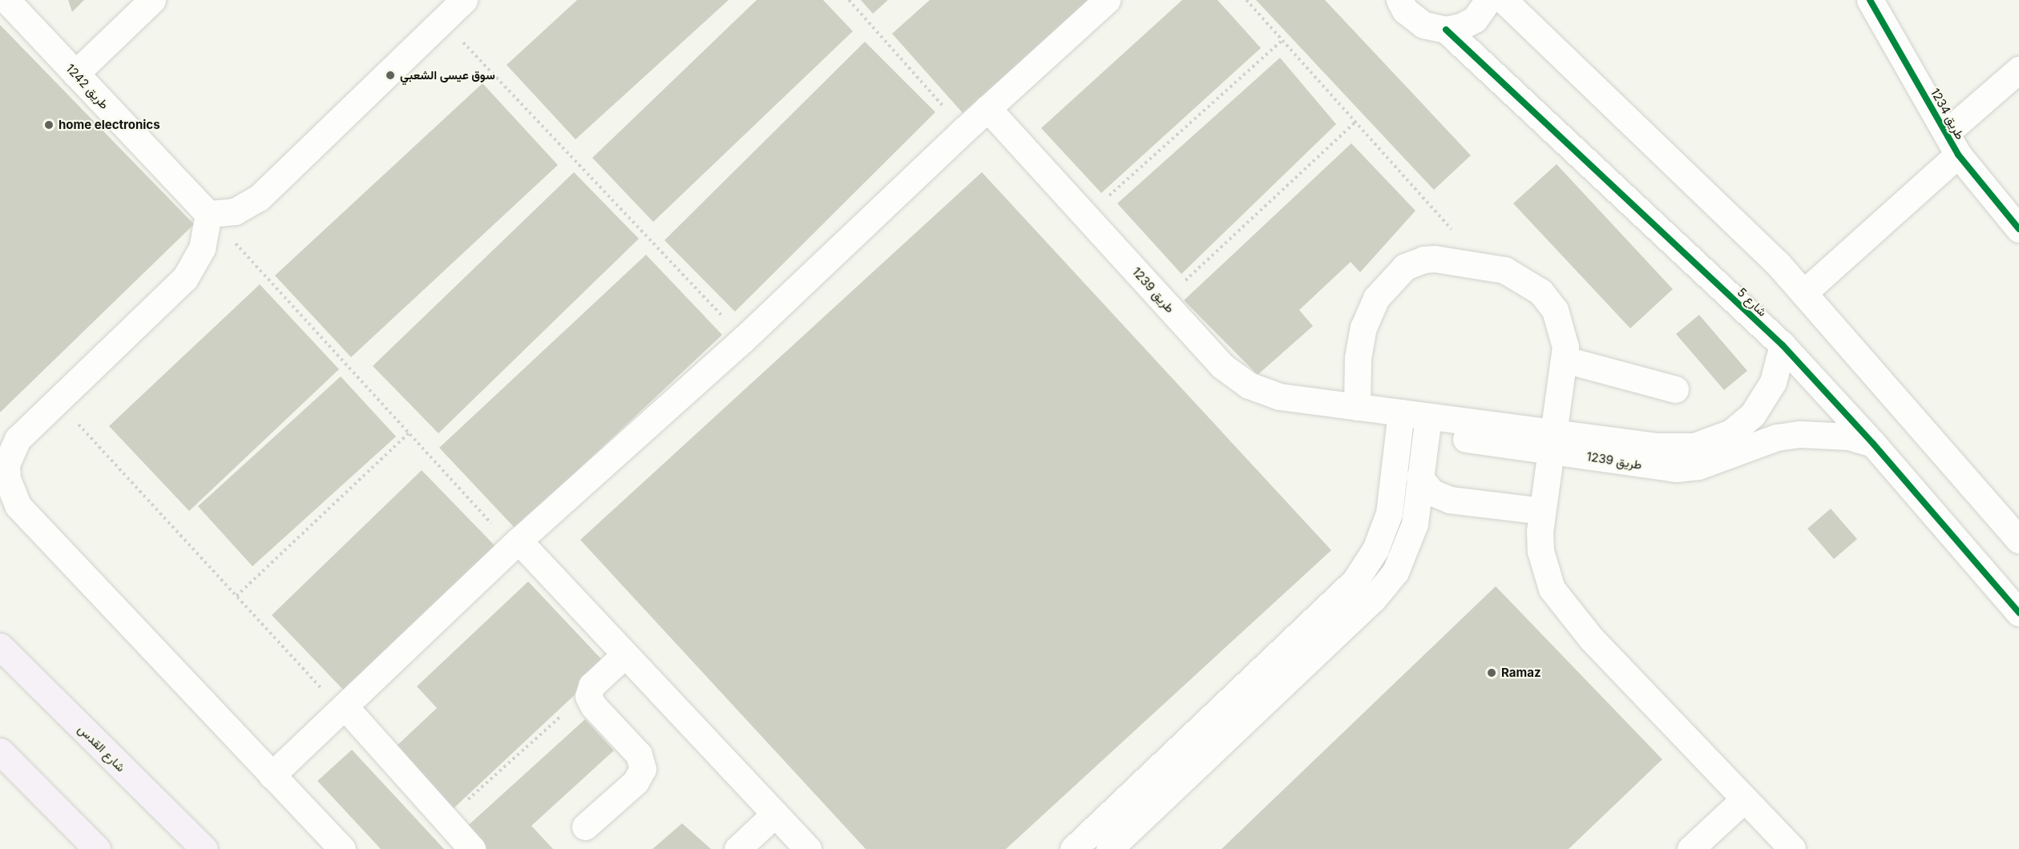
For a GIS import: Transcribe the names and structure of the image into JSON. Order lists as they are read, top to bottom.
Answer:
{
  "streets": {
    "main road": ["شارع القدس"],
    "street": [
      "طريق 1242",
      "طريق 1234",
      "طريق 1239",
      "شارع 5"
    ]
  },
  "crossings": [
    ["طريق 1239", "شارع 5"]
  ],
  "places": ["سوق عيسى الشعبي", "home electronics", "Ramaz"]
}
